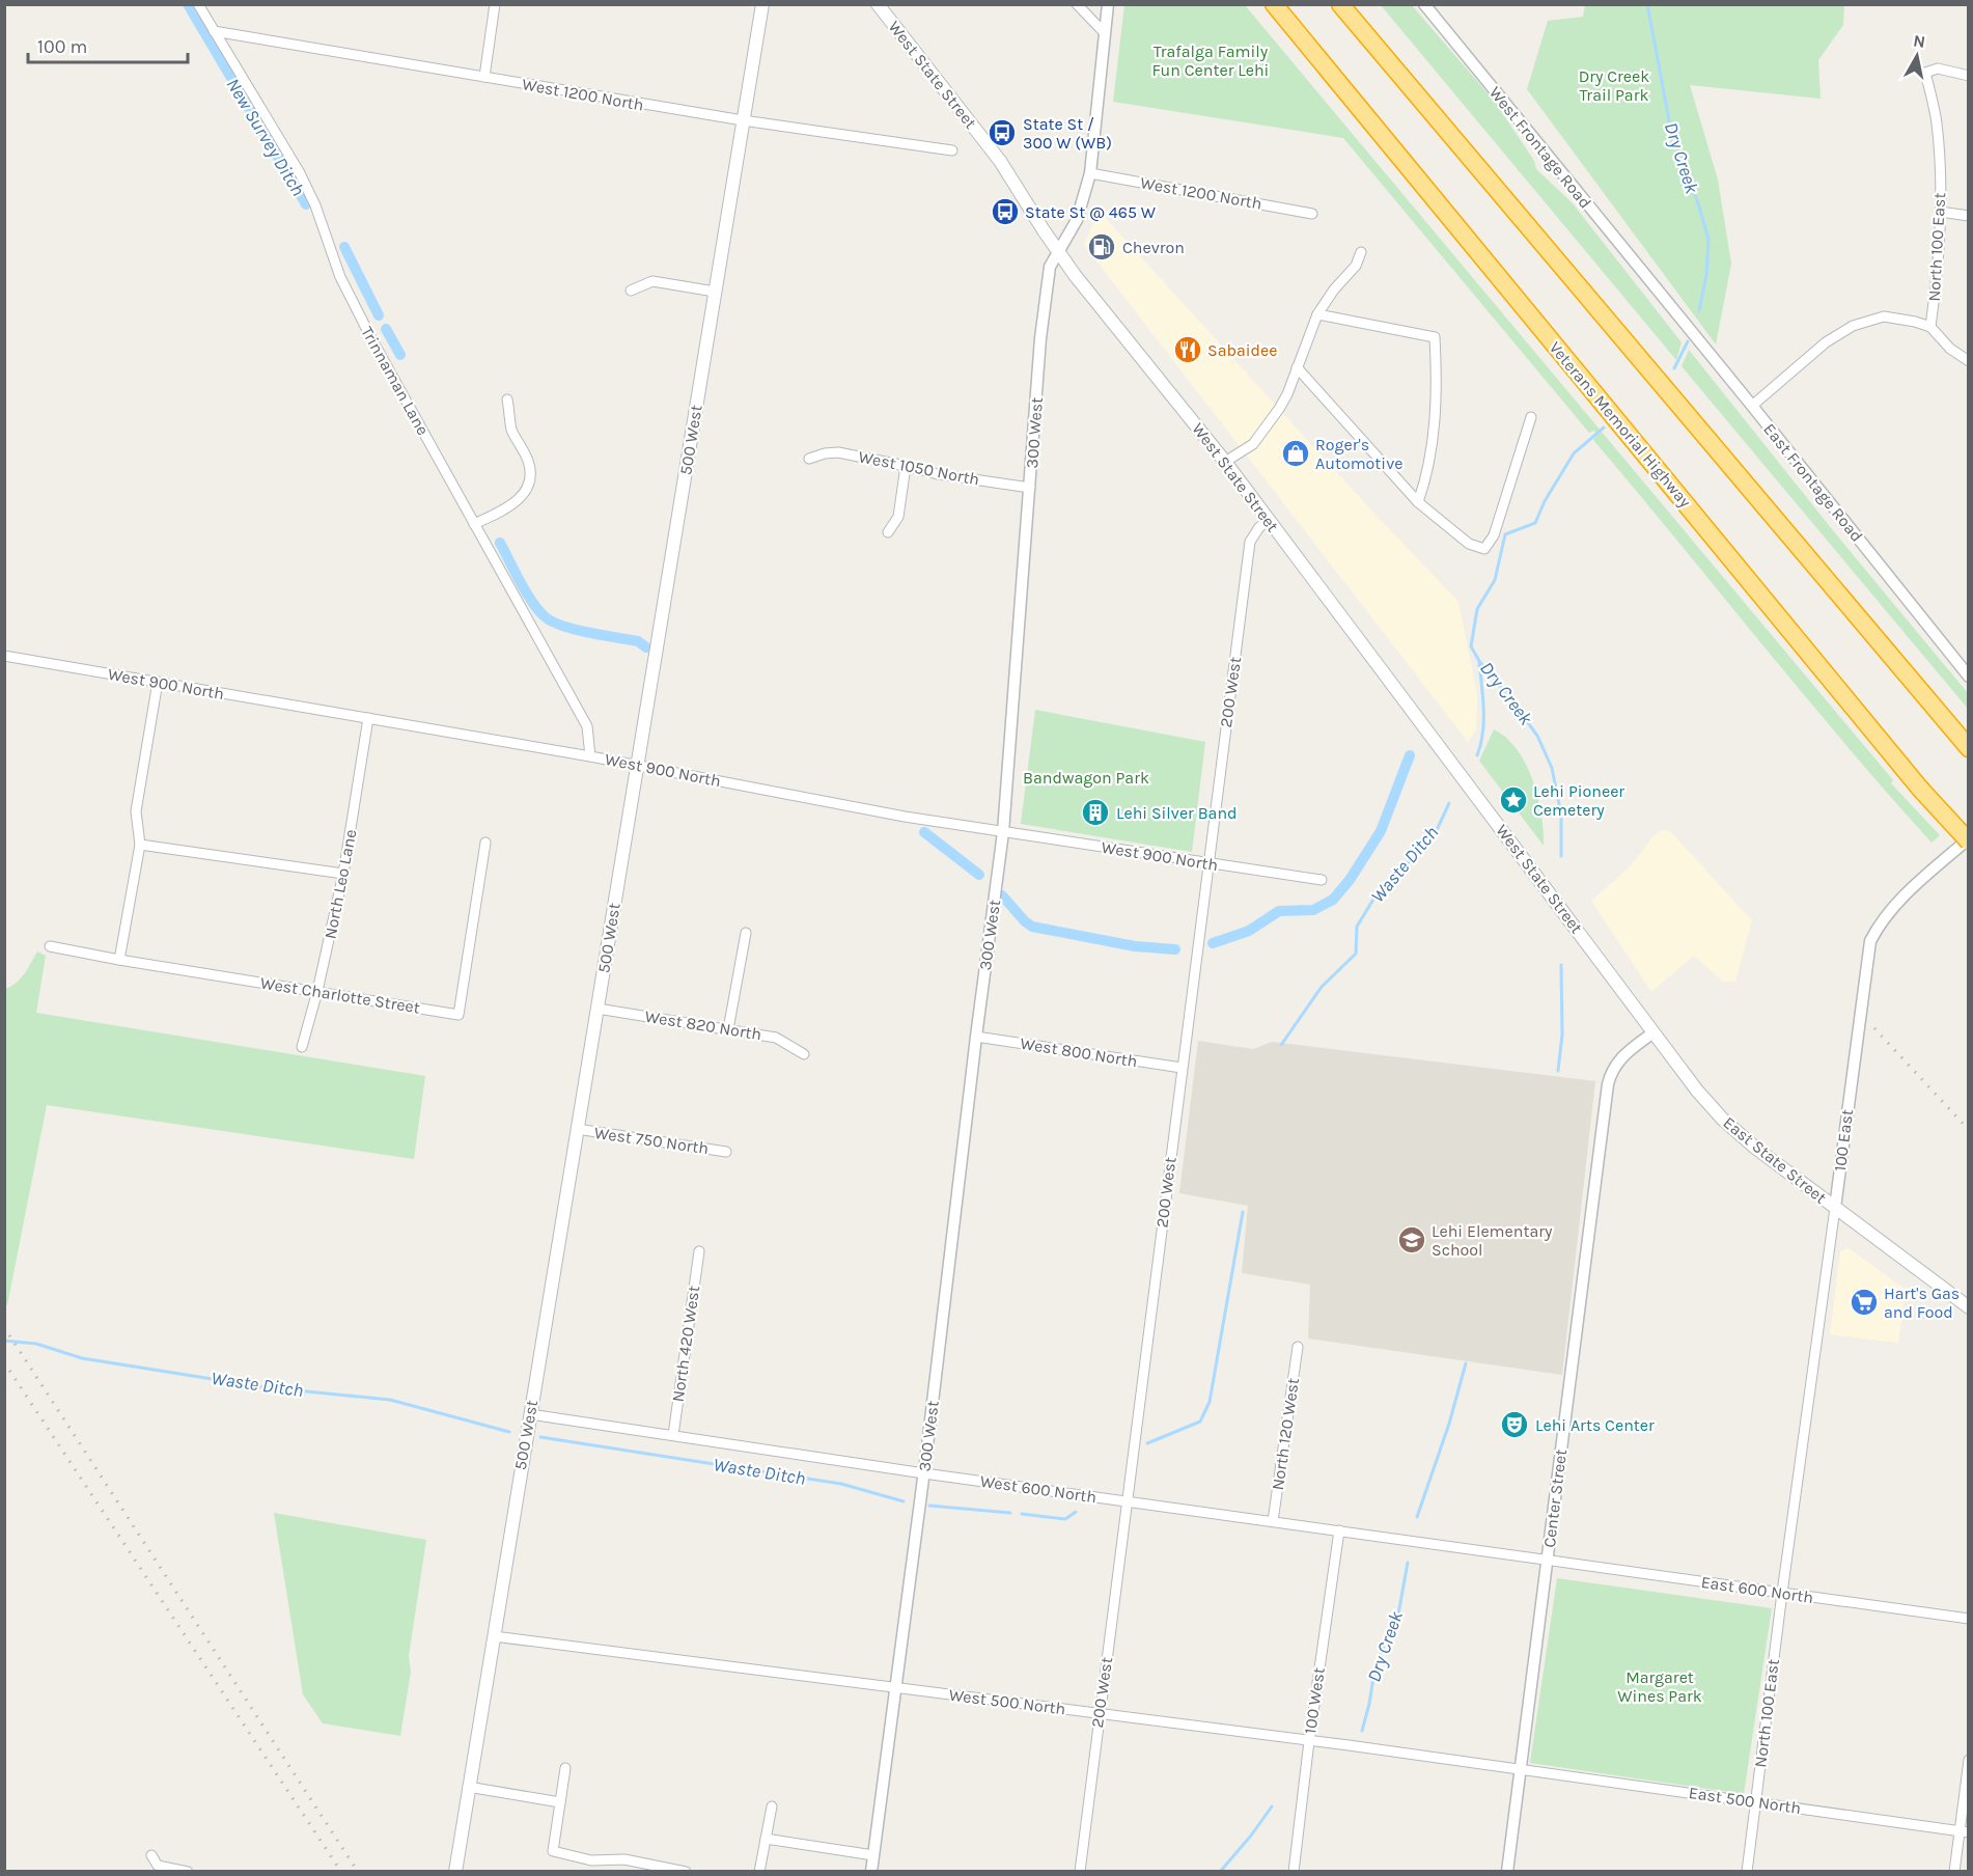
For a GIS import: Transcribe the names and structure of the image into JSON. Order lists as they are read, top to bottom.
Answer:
{
  "streets": {
    "highway": ["Veterans Memorial Highway"],
    "main road": ["West State Street", "500 West", "East State Street"],
    "street": [
      "West 1200 North",
      "West Frontage Road",
      "North 100 East",
      "Trinnaman Lane",
      "300 West",
      "West 1050 North",
      "East Frontage Road",
      "West 900 North",
      "200 West",
      "North Leo Lane",
      "West Charlotte Street",
      "West 820 North",
      "West 800 North",
      "West 750 North",
      "100 East",
      "North 420 West",
      "North 120 West",
      "West 600 North",
      "Center Street",
      "East 600 North",
      "100 West",
      "West 500 North",
      "East 500 North"
    ]
  },
  "crossings": [
    ["West State Street", "300 West"],
    ["West State Street", "200 West"],
    ["West State Street", "East State Street"],
    ["West 1200 North", "Trinnaman Lane"],
    ["West 1200 North", "300 West"],
    ["West 1200 North", "500 West"],
    ["West Frontage Road", "East Frontage Road"],
    ["North 100 East", "East Frontage Road"],
    ["North 100 East", "100 East"],
    ["North 100 East", "East 600 North"],
    ["North 100 East", "East 500 North"],
    ["Trinnaman Lane", "West 900 North"],
    ["Veterans Memorial Highway", "100 East"],
    ["300 West", "West 1050 North"],
    ["300 West", "West 900 North"],
    ["300 West", "West 800 North"],
    ["300 West", "West 600 North"],
    ["300 West", "West 500 North"],
    ["500 West", "West 900 North"],
    ["500 West", "West 820 North"],
    ["500 West", "West 750 North"],
    ["500 West", "West 600 North"],
    ["500 West", "West 500 North"],
    ["West 900 North", "200 West"],
    ["West 900 North", "North Leo Lane"],
    ["200 West", "West 800 North"],
    ["200 West", "West 600 North"],
    ["200 West", "West 500 North"],
    ["North Leo Lane", "West Charlotte Street"],
    ["100 East", "East State Street"],
    ["100 East", "East 600 North"],
    ["East State Street", "Center Street"],
    ["North 420 West", "West 600 North"],
    ["North 120 West", "West 600 North"],
    ["West 600 North", "Center Street"],
    ["West 600 North", "East 600 North"],
    ["West 600 North", "100 West"],
    ["Center Street", "East 600 North"],
    ["Center Street", "West 500 North"],
    ["Center Street", "East 500 North"],
    ["100 West", "West 500 North"],
    ["West 500 North", "East 500 North"]
  ],
  "water": ["New Survey Ditch", "Dry Creek", "Waste Ditch"],
  "parks": [
    "Trafalga Family Fun Center Lehi",
    "Dry Creek Trail Park",
    "Bandwagon Park",
    "Margaret Wines Park"
  ],
  "places": {
    "bus stop": ["State St / 300 W (WB)", "State St @ 465 W"],
    "fuel station": ["Chevron"],
    "restaurant": ["Sabaidee"],
    "shop": ["Roger's Automotive"],
    "place": ["Lehi Pioneer Cemetery"],
    "building": ["Lehi Silver Band"],
    "school or university": ["Lehi Elementary School"],
    "supermarket": ["Hart's Gas and Food"],
    "theatre": ["Lehi Arts Center"]
  },
  "scale_bar": "100 m",
  "north": "top"
}
